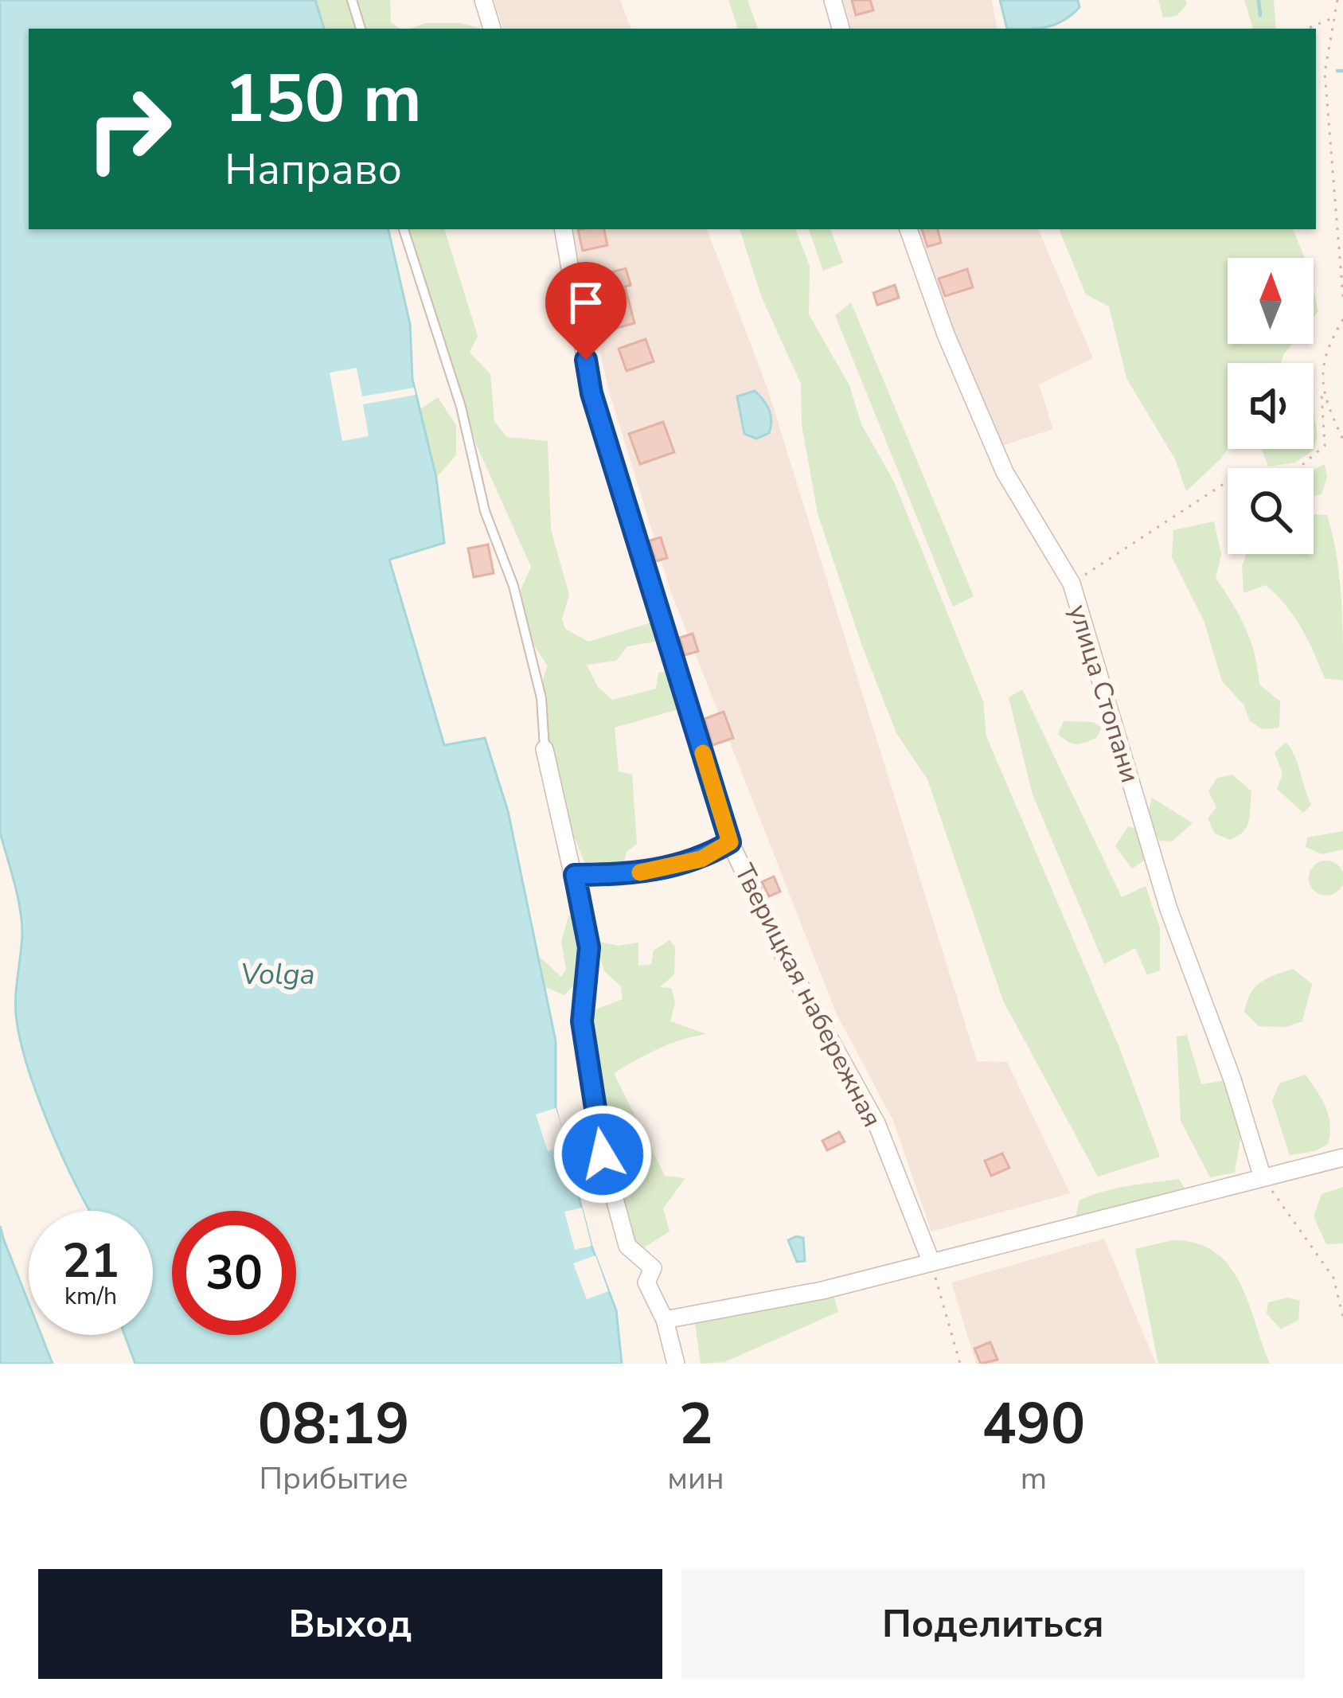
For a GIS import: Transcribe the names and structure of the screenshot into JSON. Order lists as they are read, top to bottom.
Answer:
{
  "streets": {
    "street": ["улица Стопани", "Тверицкая набережная"]
  },
  "water": ["Volga"],
  "north": "top",
  "page": {
    "turn": ["150 m", "Направо"],
    "speed": "21 km/h",
    "limit": "30",
    "eta": [
      "08:19",
      "Прибытие",
      "2",
      "мин",
      "490",
      "m"
    ],
    "buttons": ["Выход", "Поделиться"]
  }
}
